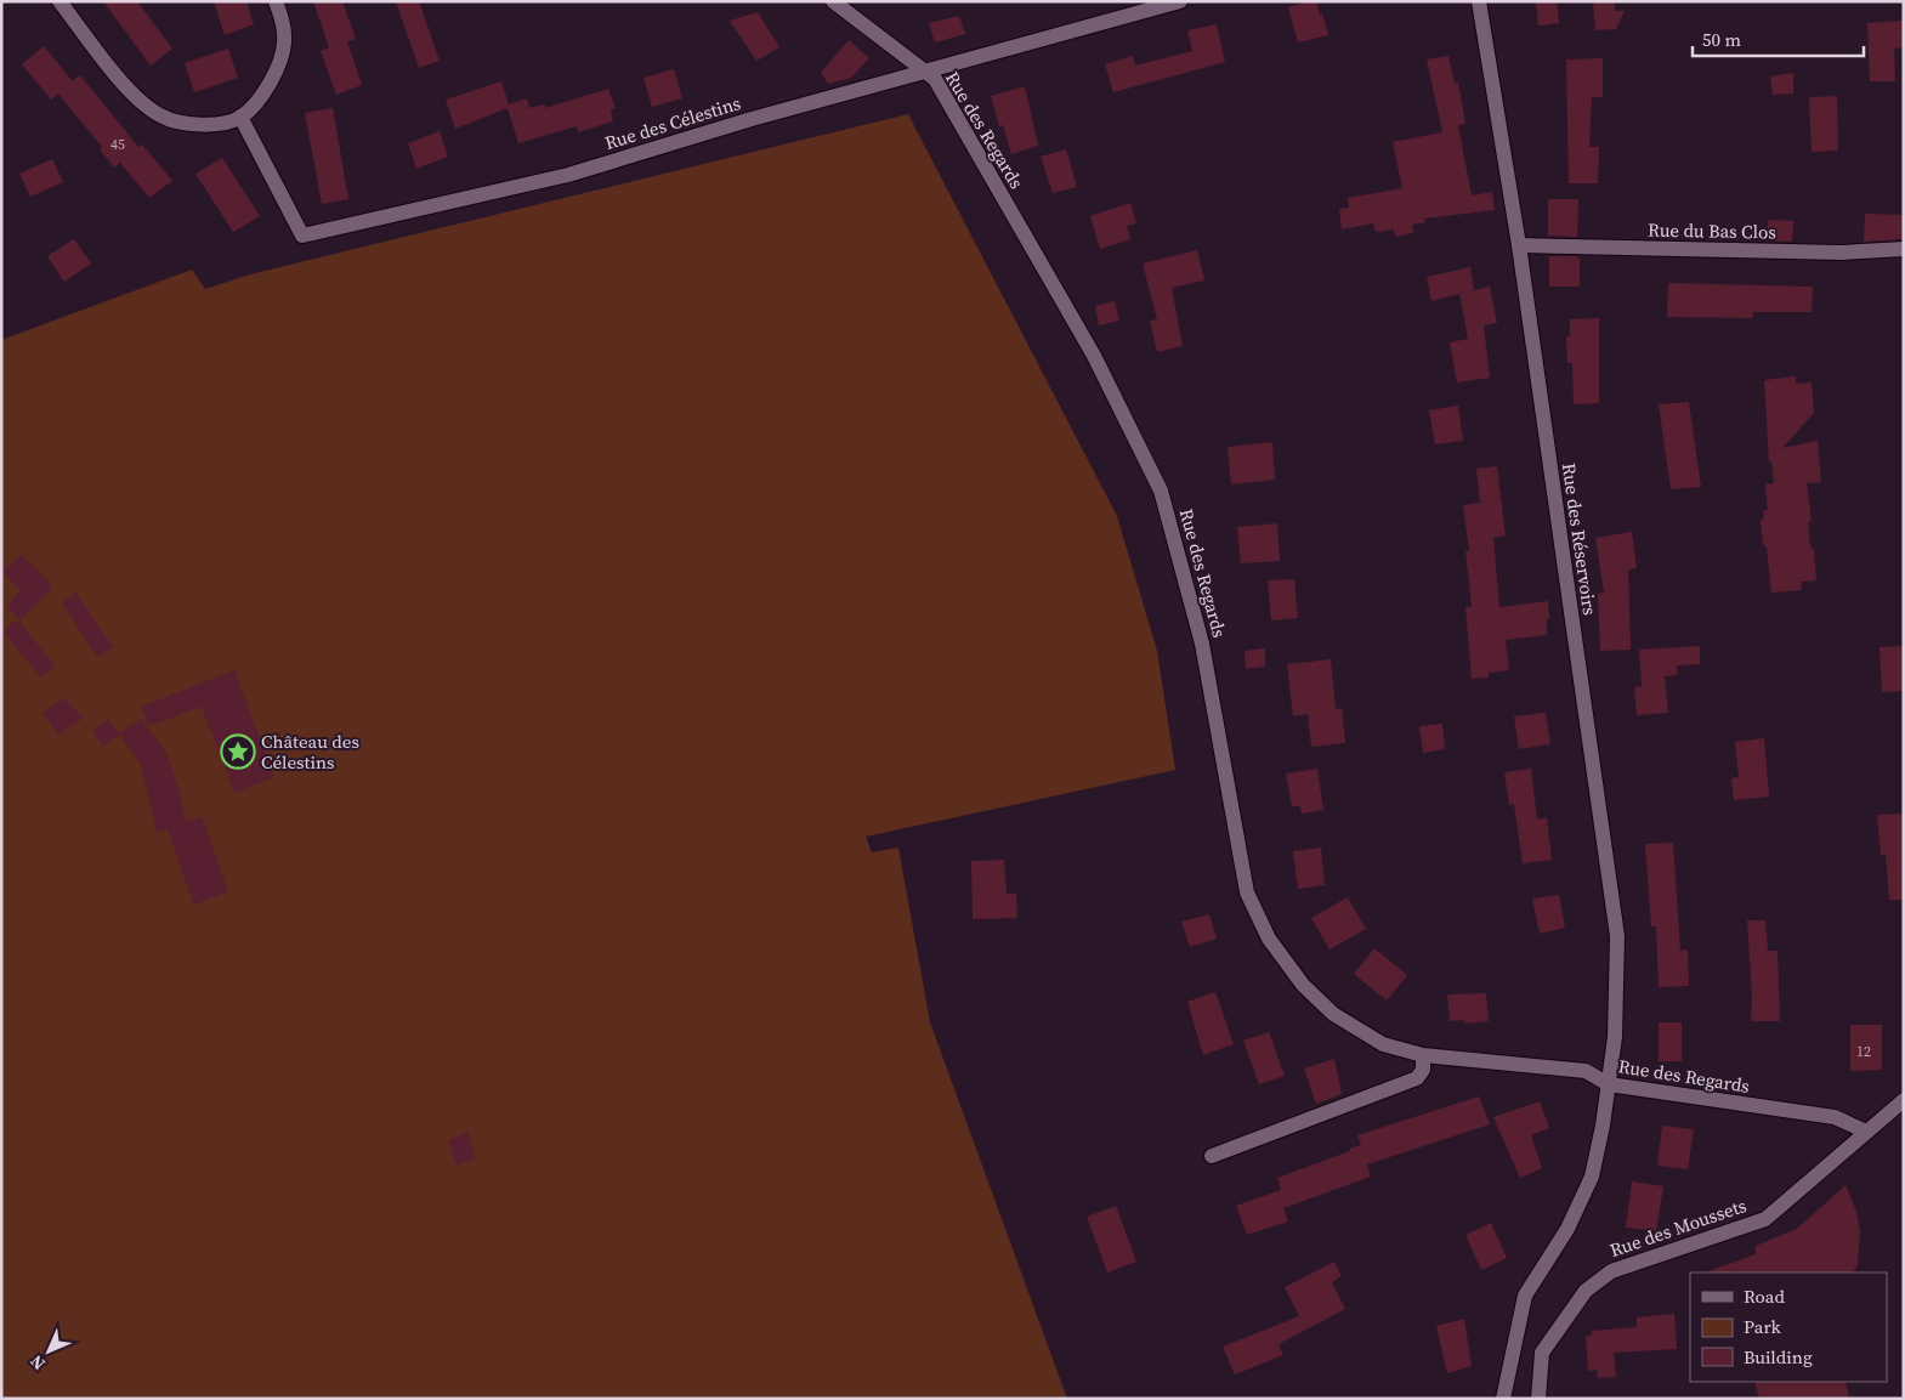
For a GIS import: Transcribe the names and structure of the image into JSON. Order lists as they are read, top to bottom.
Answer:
{
  "streets": {
    "street": [
      "Rue des Célestins",
      "Rue des Regards",
      "Rue du Bas Clos",
      "Rue des Réservoirs",
      "Rue des Moussets"
    ]
  },
  "crossings": [
    ["Rue des Célestins", "Rue des Regards"],
    ["Rue des Regards", "Rue des Réservoirs"],
    ["Rue des Regards", "Rue des Moussets"],
    ["Rue du Bas Clos", "Rue des Réservoirs"]
  ],
  "places": {
    "place": ["Château des Célestins"]
  },
  "house_numbers": ["45", "12"],
  "legend": ["Road", "Park", "Building"],
  "scale_bar": "50 m",
  "north": "bottom left"
}
